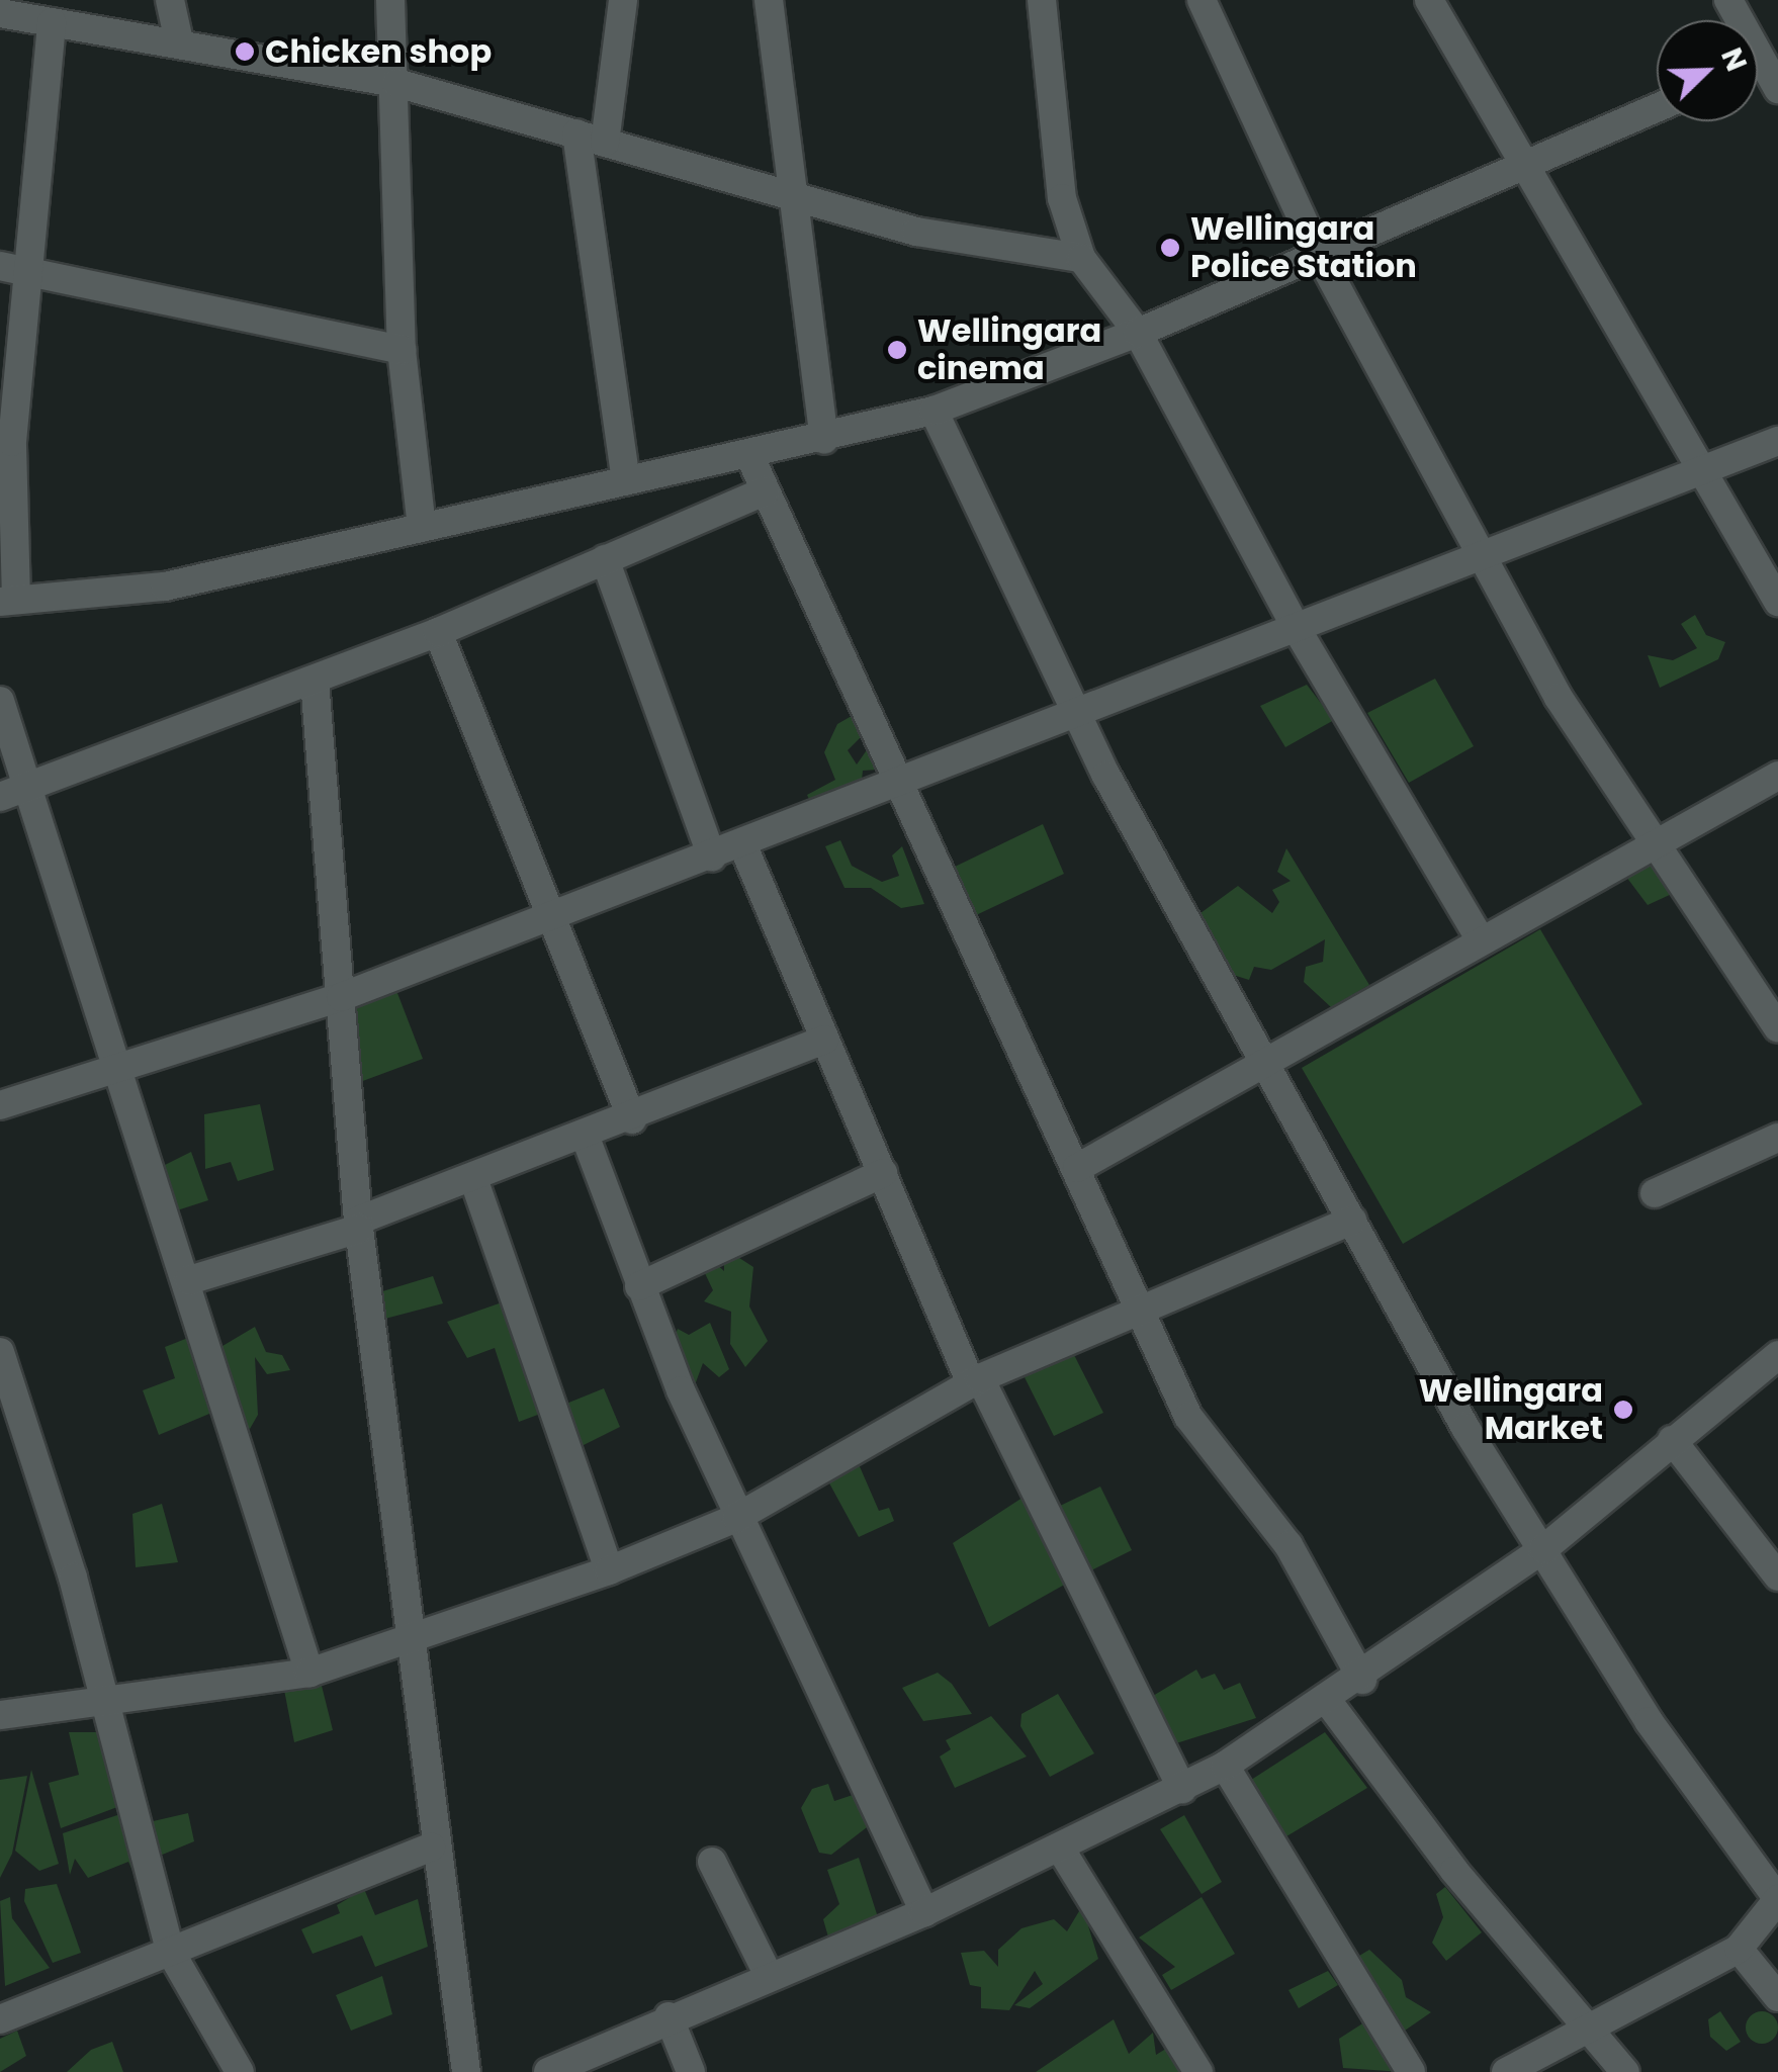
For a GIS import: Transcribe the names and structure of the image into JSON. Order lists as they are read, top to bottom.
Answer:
{
  "places": [
    "Chicken shop",
    "Wellingara Police Station",
    "Wellingara cinema",
    "Wellingara Market"
  ],
  "north": "top right"
}
